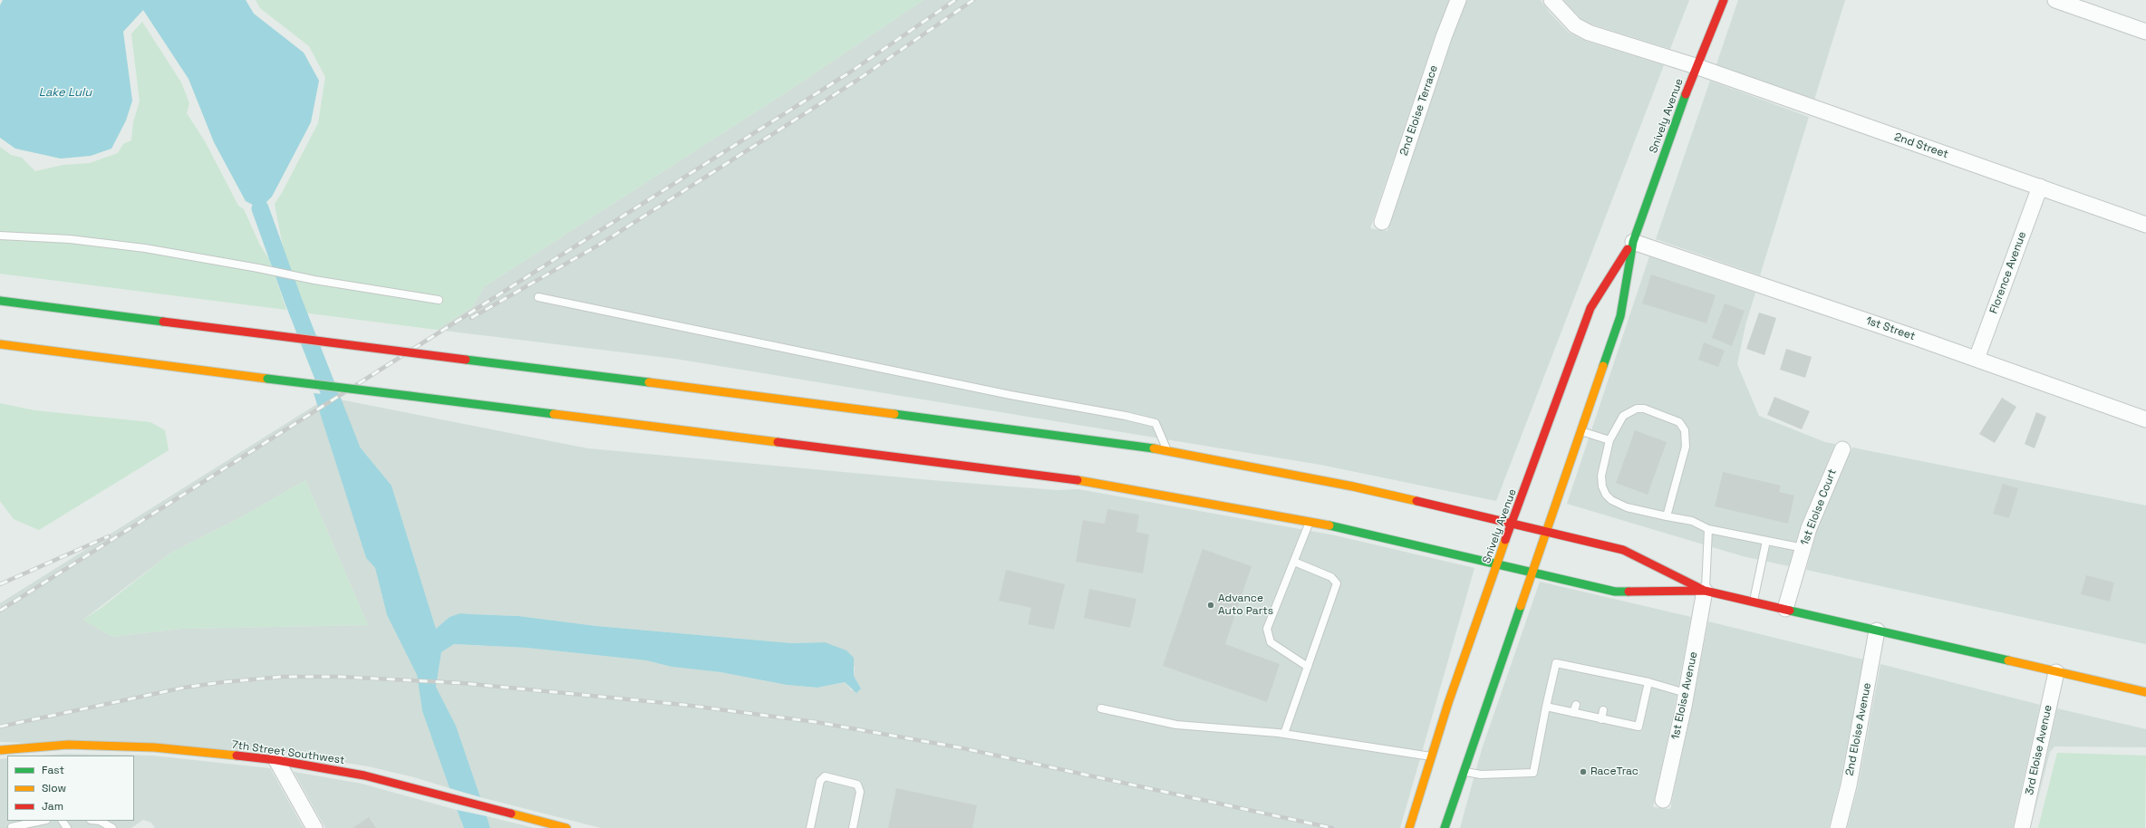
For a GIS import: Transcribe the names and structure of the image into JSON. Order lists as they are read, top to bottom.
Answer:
{
  "streets": {
    "main road": ["Snively Avenue", "7th Street Southwest"],
    "street": [
      "2nd Eloise Terrace",
      "2nd Street",
      "Florence Avenue",
      "1st Street",
      "1st Eloise Court",
      "1st Eloise Avenue",
      "2nd Eloise Avenue",
      "3rd Eloise Avenue"
    ]
  },
  "crossings": [
    ["Snively Avenue", "2nd Street"],
    ["Snively Avenue", "1st Street"],
    ["2nd Street", "Florence Avenue"],
    ["Florence Avenue", "1st Street"]
  ],
  "water": ["Lake Lulu"],
  "places": ["Advance Auto Parts", "RaceTrac"],
  "legend": ["Fast", "Slow", "Jam"]
}
